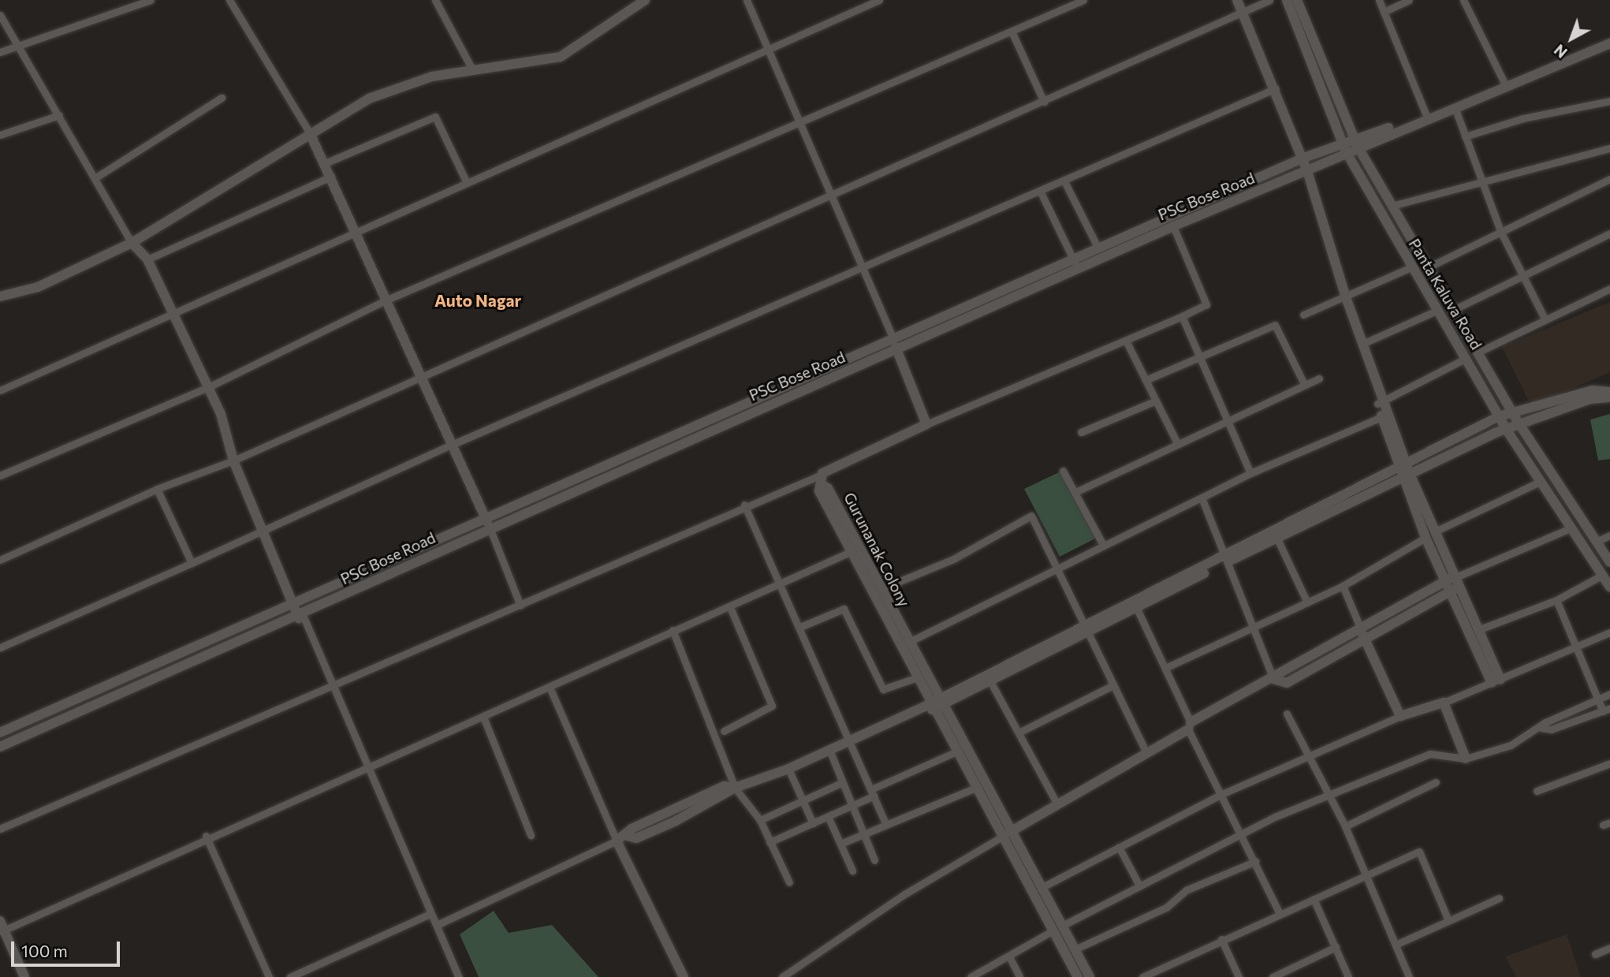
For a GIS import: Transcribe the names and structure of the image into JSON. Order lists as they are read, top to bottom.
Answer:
{
  "streets": {
    "street": ["PSC Bose Road", "Panta Kaluva Road", "Gurunanak Colony"]
  },
  "crossings": [
    ["PSC Bose Road", "Panta Kaluva Road"]
  ],
  "districts": ["Auto Nagar"],
  "scale_bar": "100 m",
  "north": "bottom left"
}
